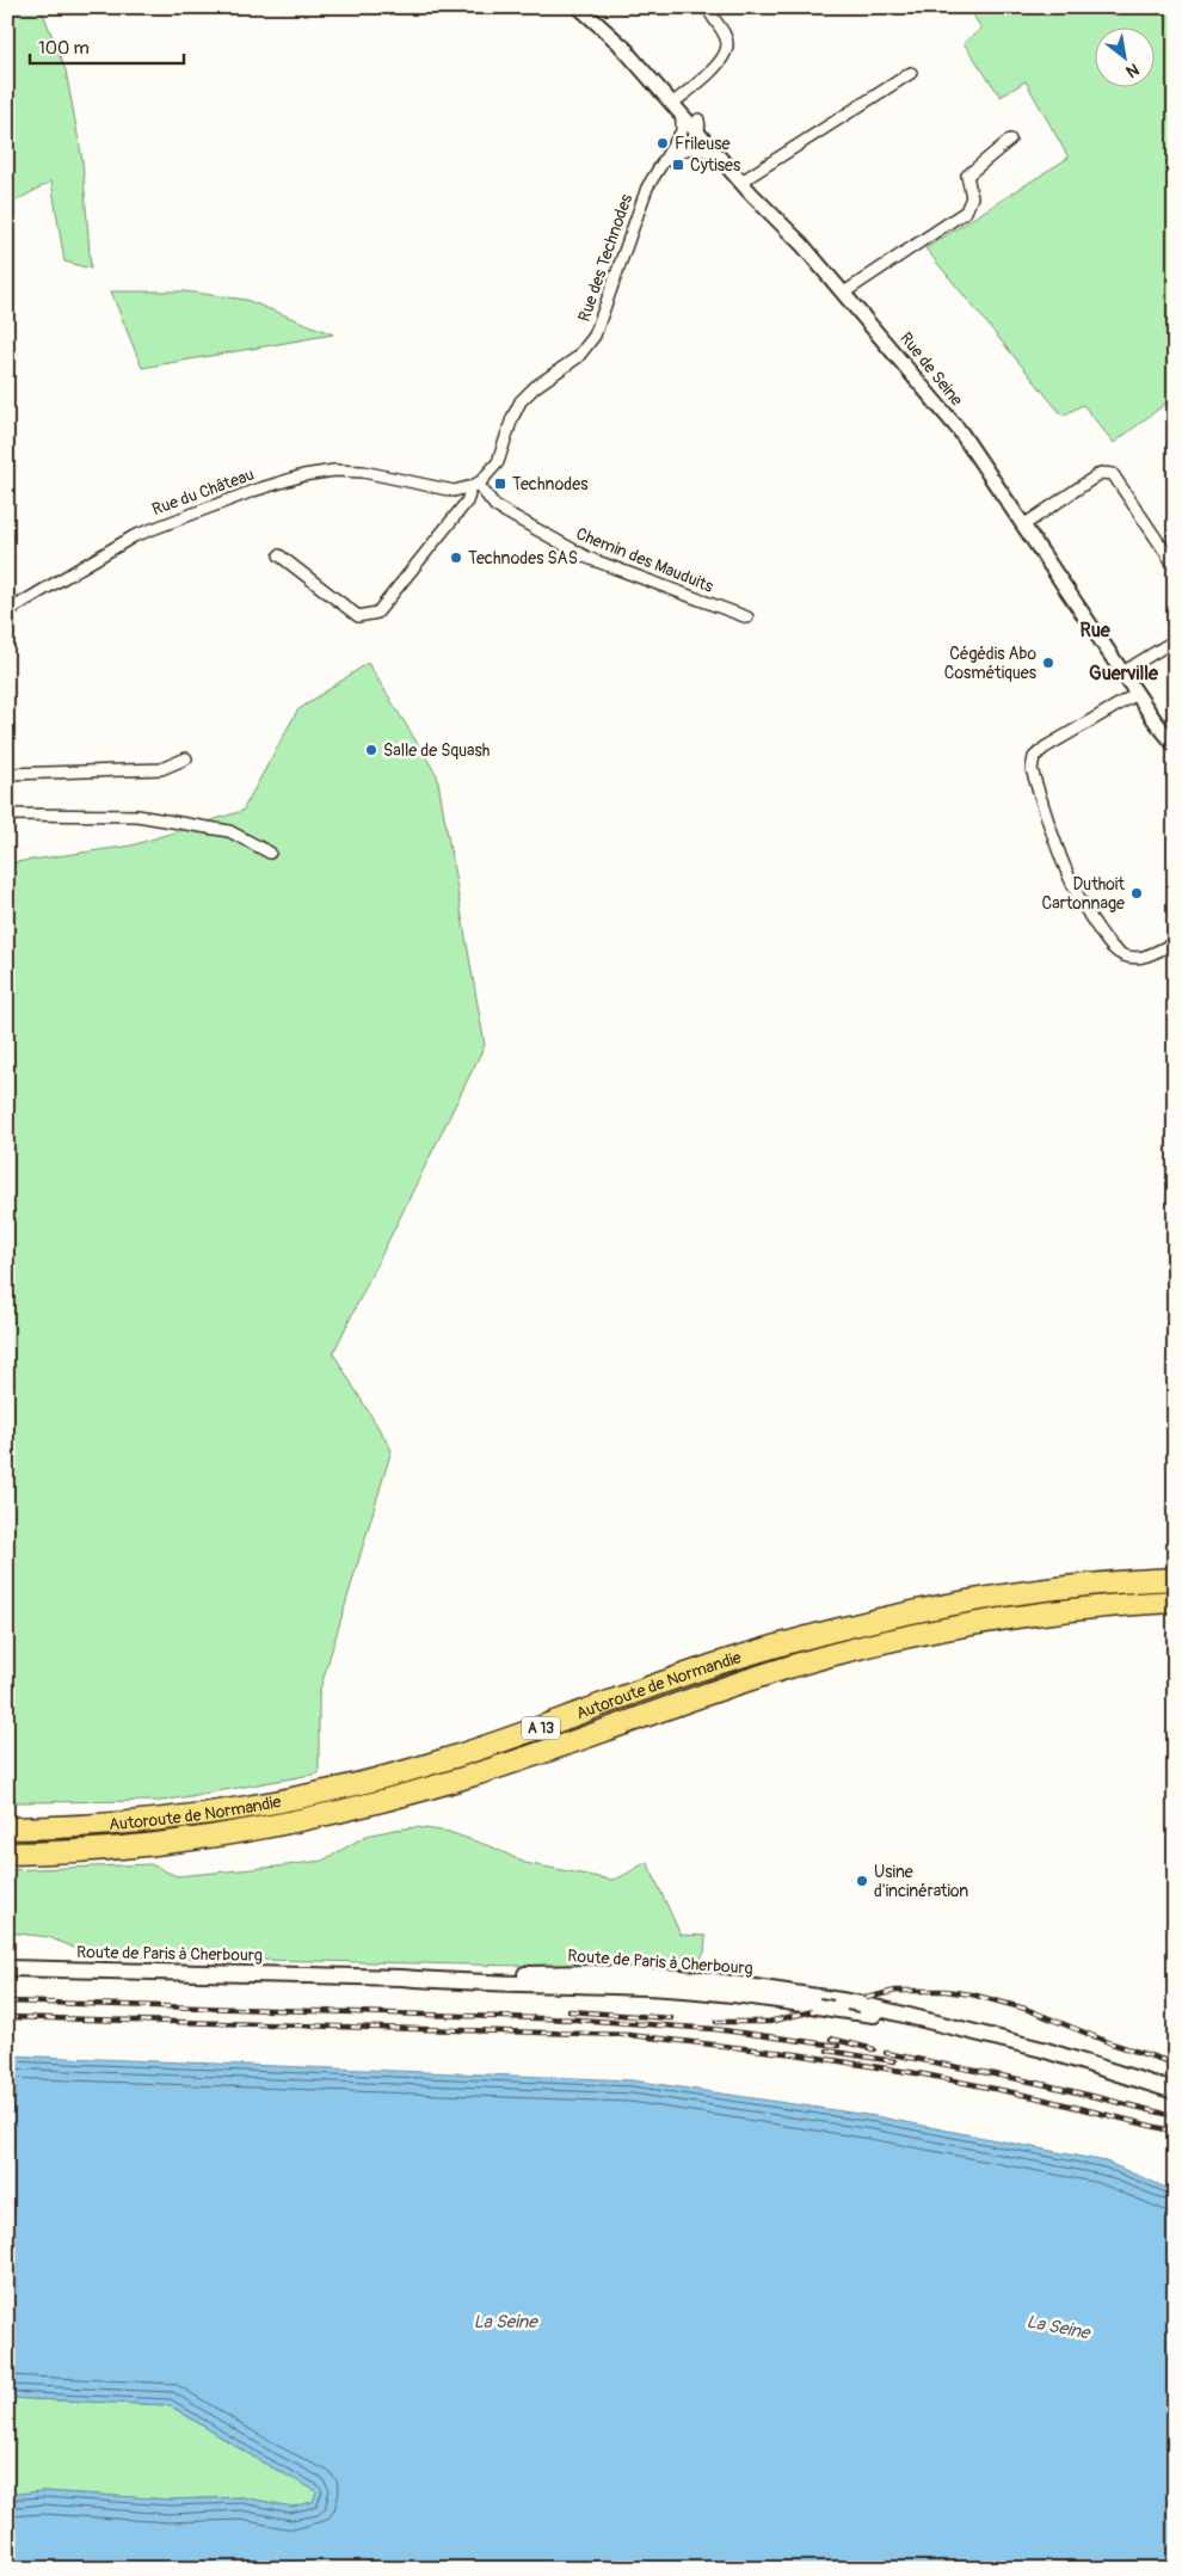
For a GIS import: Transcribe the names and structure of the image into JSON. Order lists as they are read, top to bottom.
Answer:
{
  "streets": {
    "highway": ["Autoroute de Normandie", "A 13"],
    "main road": ["Route de Paris à Cherbourg"],
    "street": [
      "Rue des Technodes",
      "Rue de Seine",
      "Rue du Château",
      "Chemin des Mauduits"
    ]
  },
  "crossings": [
    ["Rue des Technodes", "Rue de Seine"],
    ["Rue des Technodes", "Rue du Château"],
    ["Rue des Technodes", "Chemin des Mauduits"],
    ["Rue du Château", "Chemin des Mauduits"]
  ],
  "districts": ["Rue", "Guerville"],
  "water": ["La Seine"],
  "places": {
    "other": [
      "Frileuse",
      "Technodes SAS",
      "Cégédis Abo Cosmétiques",
      "Salle de Squash",
      "Duthoit Cartonnage",
      "Usine d'incinération"
    ],
    "transit": ["Cytises", "Technodes"]
  },
  "scale_bar": "100 m",
  "north": "bottom right"
}
